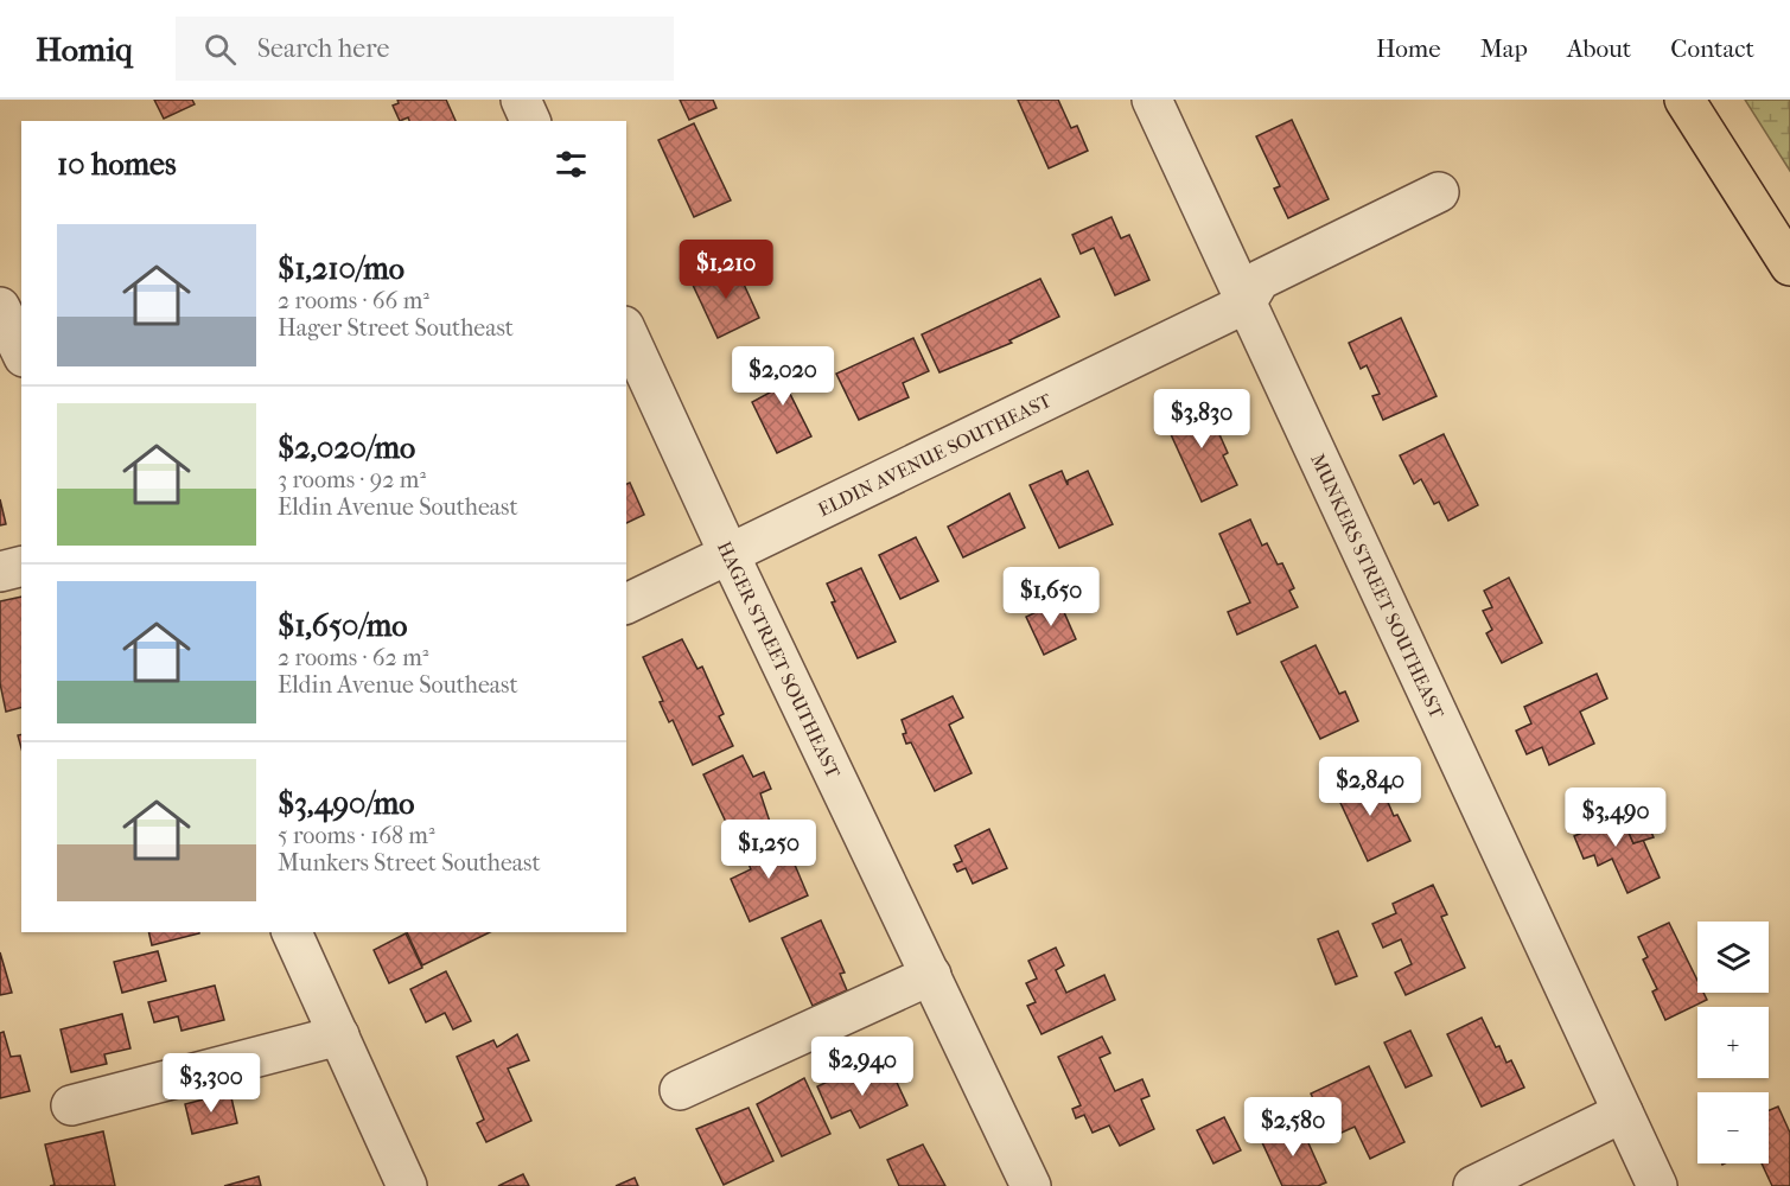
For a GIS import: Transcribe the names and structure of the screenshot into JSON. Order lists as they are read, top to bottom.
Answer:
{
  "streets": {
    "street": ["ELDIN AVENUE SOUTHEAST", "MUNKERS STREET SOUTHEAST", "HAGER STREET SOUTHEAST"]
  },
  "crossings": [
    ["ELDIN AVENUE SOUTHEAST", "MUNKERS STREET SOUTHEAST"],
    ["ELDIN AVENUE SOUTHEAST", "HAGER STREET SOUTHEAST"]
  ],
  "page": {
    "header": "Homiq",
    "search": "Search here",
    "nav": [
      "Home",
      "Map",
      "About",
      "Contact"
    ],
    "heading": "10 homes",
    "list": [
      {
        "name": "$1,210/mo",
        "note": "2 rooms · 66 m² · Hager Street Southeast"
      },
      {
        "name": "$2,020/mo",
        "note": "3 rooms · 92 m² · Eldin Avenue Southeast"
      },
      {
        "name": "$1,650/mo",
        "note": "2 rooms · 62 m² · Eldin Avenue Southeast"
      },
      {
        "name": "$3,490/mo",
        "note": "5 rooms · 168 m² · Munkers Street Southeast"
      }
    ],
    "price": [
      "$1,210",
      "$2,020",
      "$3,830",
      "$1,650",
      "$2,840",
      "$3,490",
      "$1,250",
      "$2,940",
      "$3,300",
      "$2,580"
    ],
    "map_buttons": ["+", "−"]
  }
}
